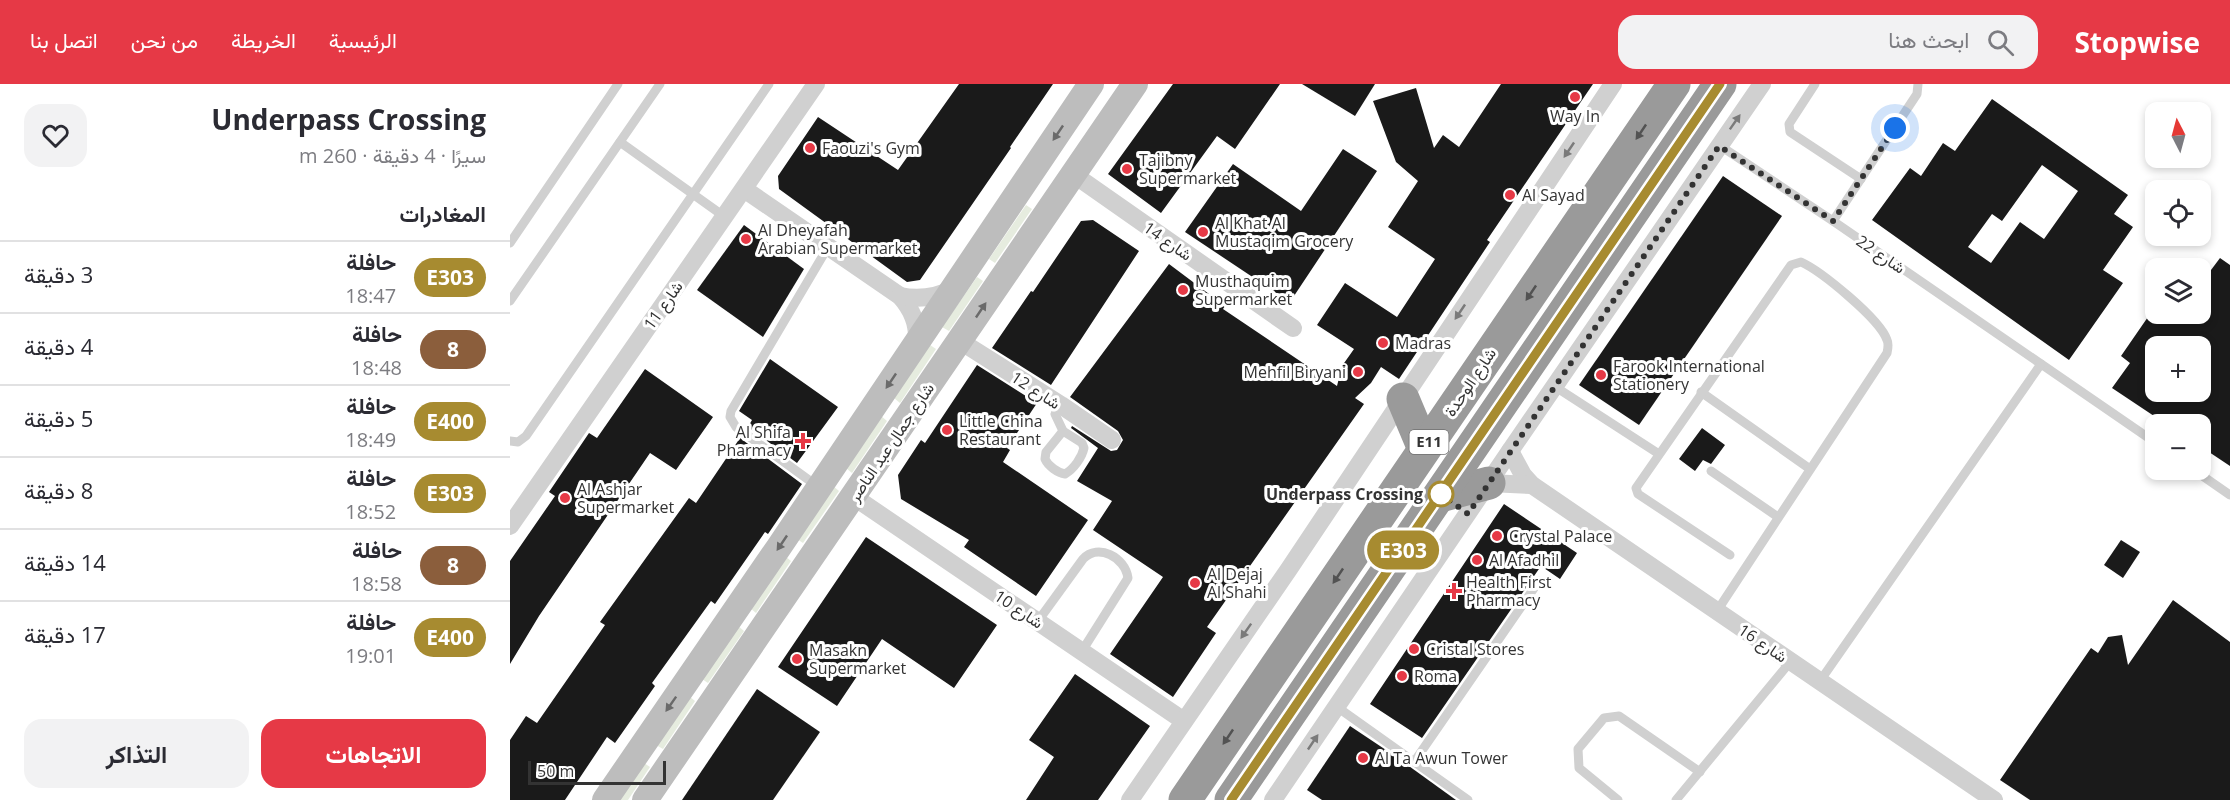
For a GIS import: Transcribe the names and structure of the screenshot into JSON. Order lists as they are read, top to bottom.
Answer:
{
  "streets": {
    "highway": ["شارع الوحدة", "E11"],
    "street": [
      "شارع 14",
      "شارع 11",
      "شارع 12",
      "شارع جمال عبد الناصر",
      "شارع 10",
      "شارع 16"
    ],
    "lane": ["شارع 22"]
  },
  "crossings": [
    ["شارع 14", "شارع جمال عبد الناصر"],
    ["شارع 12", "شارع جمال عبد الناصر"],
    ["شارع جمال عبد الناصر", "شارع 10"]
  ],
  "places": {
    "other": [
      "Way In",
      "Faouzi's Gym",
      "Tajibny Supermarket",
      "Al Sayad",
      "Al Khat Al Mustaqim Grocery",
      "Al Dheyafah Arabian Supermarket",
      "Musthaquim Supermarket",
      "Madras",
      "Mehfil Biryani",
      "Farook International Stationery",
      "Little China Restaurant",
      "Underpass Crossing",
      "Al Ashjar Supermarket",
      "Crystal Palace",
      "Al Afadhil",
      "Al Dejaj Al Shahi",
      "Cristal Stores",
      "Masakn Supermarket",
      "Roma",
      "Al Ta Awun Tower"
    ],
    "health": ["Al Shifa Pharmacy", "Health First Pharmacy"]
  },
  "lines": ["bus line E303"],
  "scale_bar": "50 m",
  "north": "top",
  "page": {
    "header": "Stopwise",
    "search": "ابحث هنا",
    "nav": [
      "الرئيسية",
      "الخريطة",
      "من نحن",
      "اتصل بنا"
    ],
    "on_map": "E303",
    "heading": [
      ["Underpass Crossing", "سيرًا · 4 دقيقة · 260 m"],
      "المغادرات"
    ],
    "map_buttons": ["+", "−"],
    "list": [
      {
        "mark": "E303",
        "name": "حافلة",
        "note": "18:47",
        "value": "3 دقيقة"
      },
      {
        "mark": "8",
        "name": "حافلة",
        "note": "18:48",
        "value": "4 دقيقة"
      },
      {
        "mark": "E400",
        "name": "حافلة",
        "note": "18:49",
        "value": "5 دقيقة"
      },
      {
        "mark": "E303",
        "name": "حافلة",
        "note": "18:52",
        "value": "8 دقيقة"
      },
      {
        "mark": "8",
        "name": "حافلة",
        "note": "18:58",
        "value": "14 دقيقة"
      },
      {
        "mark": "E400",
        "name": "حافلة",
        "note": "19:01",
        "value": "17 دقيقة"
      }
    ],
    "buttons": ["الاتجاهات", "التذاكر"],
    "scale": "50 m"
  }
}
